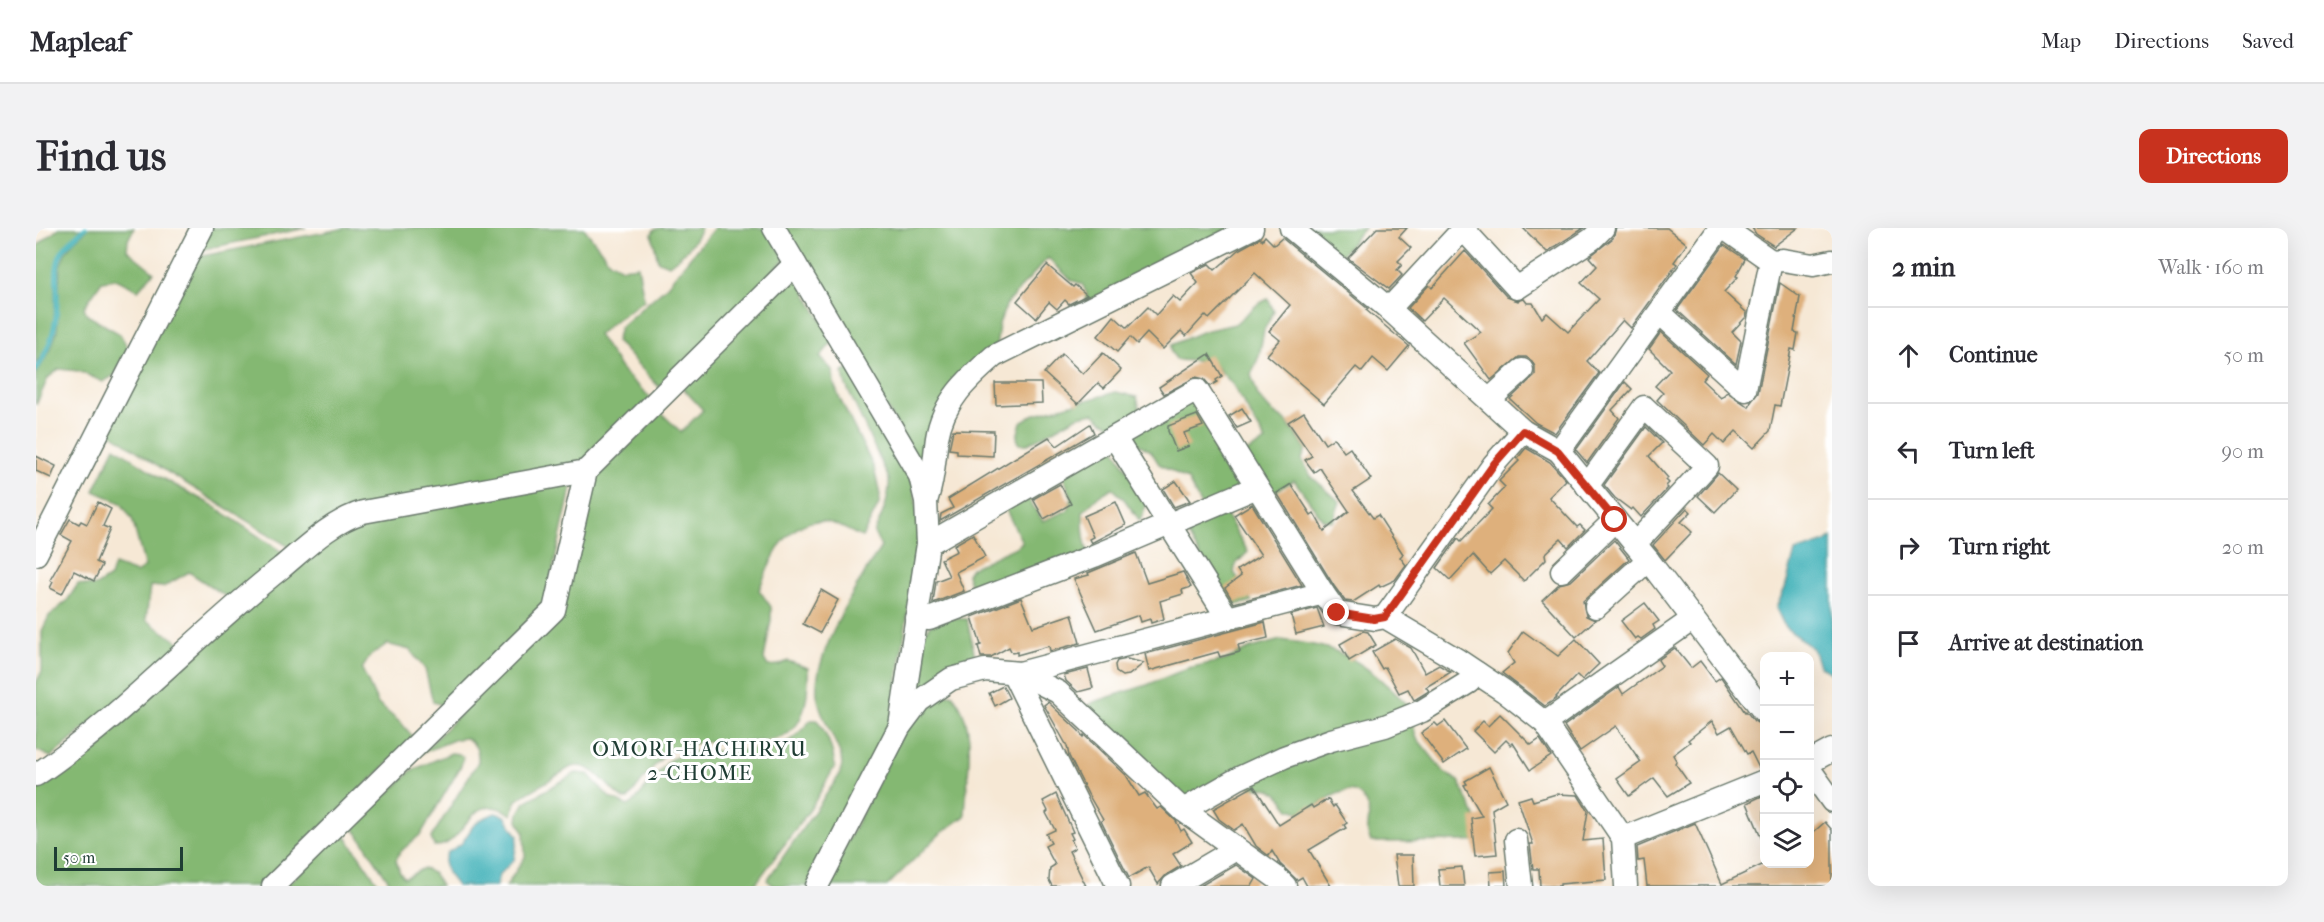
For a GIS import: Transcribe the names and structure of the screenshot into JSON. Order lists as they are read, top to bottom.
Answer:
{
  "districts": ["OMORI-HACHIRYU 2-CHOME"],
  "scale_bar": "50 m",
  "page": {
    "header": "Mapleaf",
    "nav": ["Map", "Directions", "Saved"],
    "buttons": "Directions",
    "title": "Find us",
    "heading": ["2 min", "Walk · 160 m"],
    "list": [
      ["Continue", "50 m"],
      ["Turn left", "90 m"],
      ["Turn right", "20 m"],
      "Arrive at destination"
    ],
    "map_buttons": ["+", "−"],
    "scale": "50 m"
  }
}
